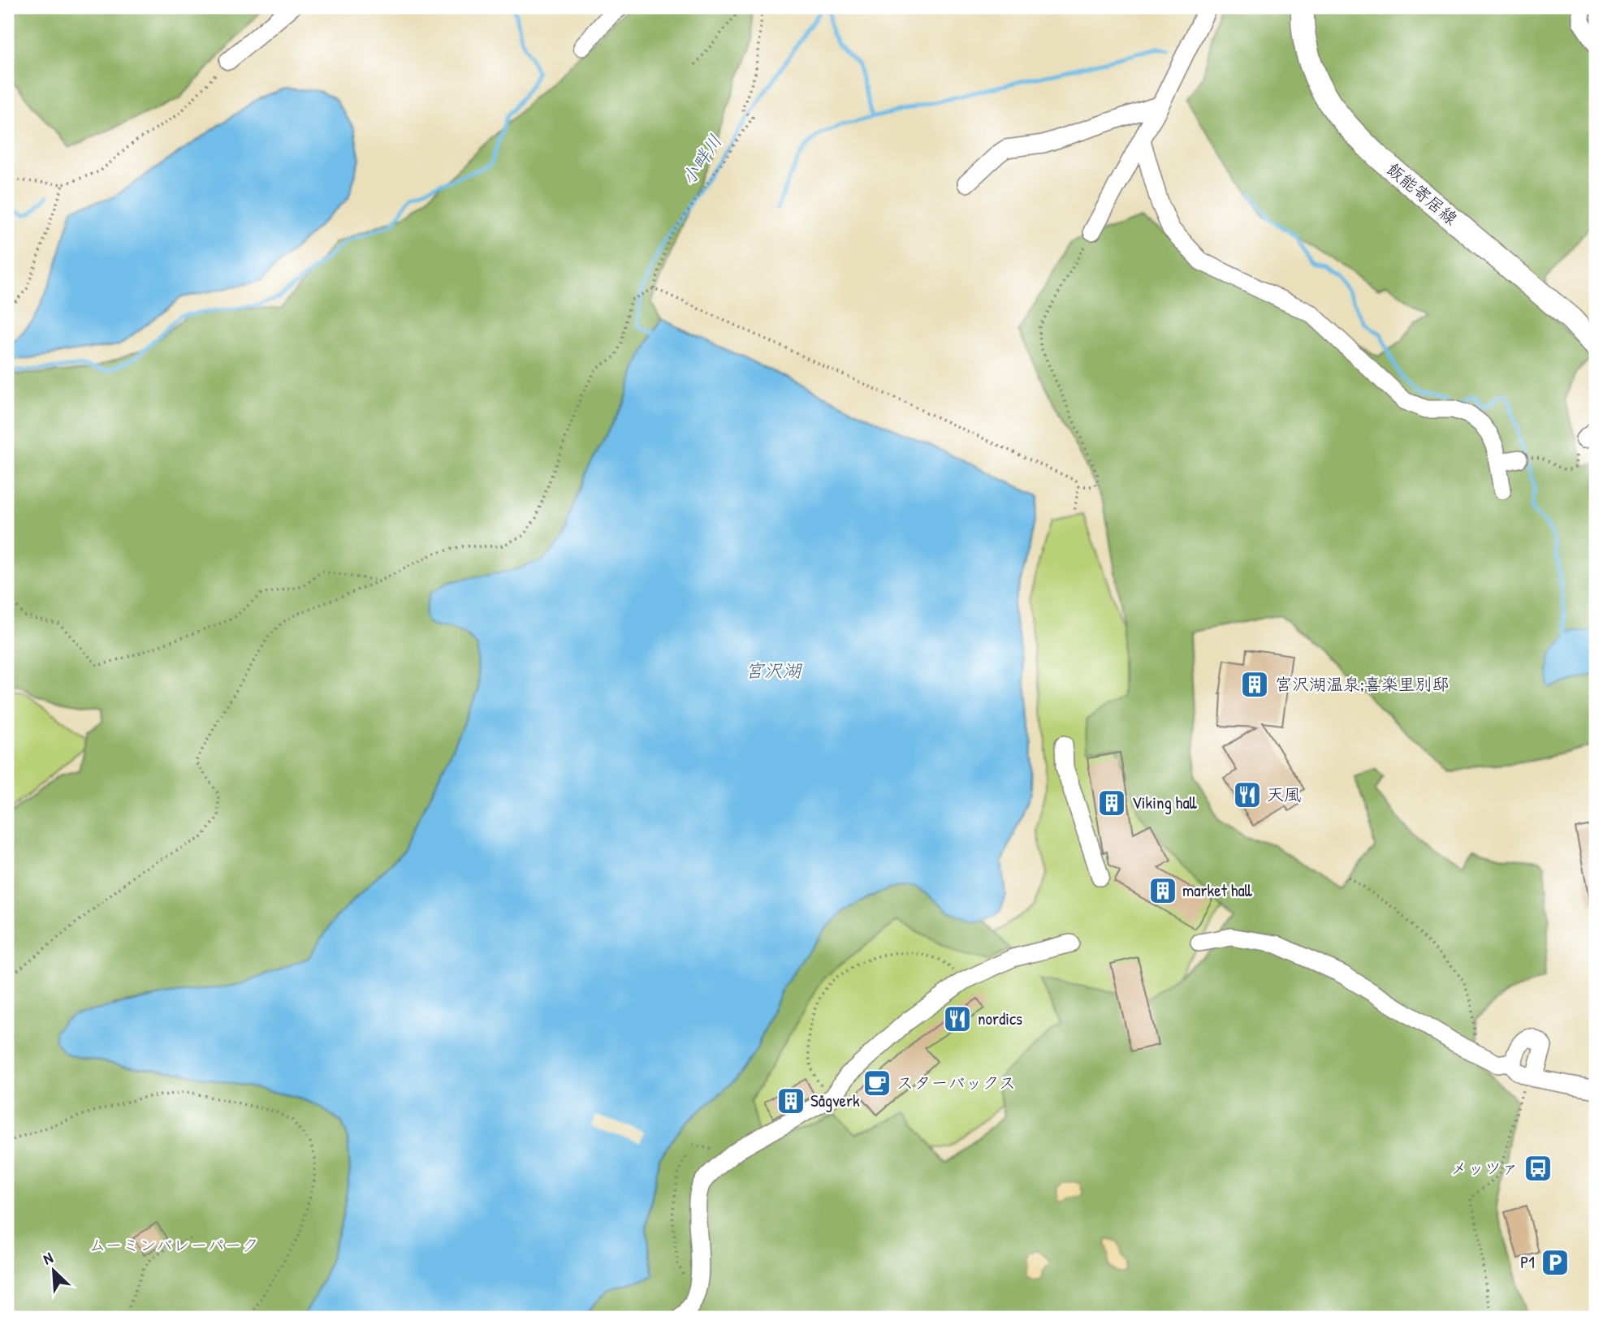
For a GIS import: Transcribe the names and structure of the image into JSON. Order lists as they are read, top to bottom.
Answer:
{
  "streets": {
    "main road": ["飯能寄居線"]
  },
  "water": ["小畔川", "宮沢湖"],
  "parks": ["ムーミンバレーパーク"],
  "places": {
    "building": [
      "宮沢湖温泉;喜楽里別邸",
      "Viking hall",
      "market hall",
      "Sågverk"
    ],
    "restaurant": ["天風", "nordics"],
    "cafe": ["スターバックス"],
    "bus stop": ["メッツァ"],
    "parking": ["P1"]
  },
  "north": "top left"
}
